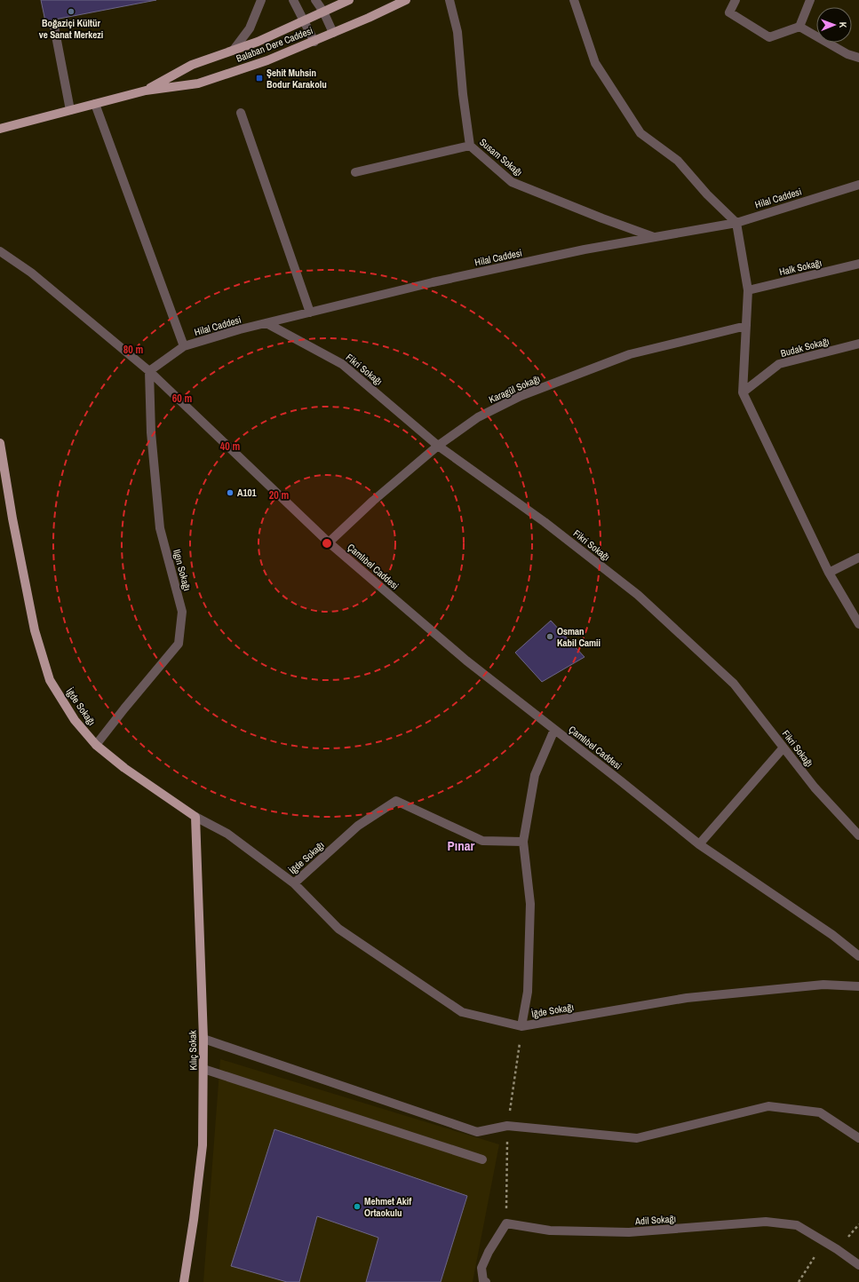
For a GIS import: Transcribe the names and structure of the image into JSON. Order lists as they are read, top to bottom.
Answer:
{
  "streets": {
    "main road": ["Balaban Dere Caddesi", "İğde Sokağı", "Kılıç Sokak"],
    "street": [
      "Susam Sokağı",
      "Hilal Caddesi",
      "Halk Sokağı",
      "Budak Sokağı",
      "Fikri Sokağı",
      "Karagül Sokağı",
      "Çamlıbel Caddesi",
      "Ilgın Sokağı",
      "Adil Sokağı"
    ]
  },
  "crossings": [
    ["Susam Sokağı", "Hilal Caddesi"],
    ["Hilal Caddesi", "Fikri Sokağı"],
    ["Hilal Caddesi", "Çamlıbel Caddesi"],
    ["Hilal Caddesi", "Ilgın Sokağı"],
    ["Fikri Sokağı", "Karagül Sokağı"],
    ["Karagül Sokağı", "Çamlıbel Caddesi"],
    ["Çamlıbel Caddesi", "Ilgın Sokağı"],
    ["Ilgın Sokağı", "İğde Sokağı"],
    ["İğde Sokağı", "Kılıç Sokak"]
  ],
  "districts": ["Pınar"],
  "places": {
    "other": [
      "Boğaziçi Kültür ve Sanat Merkezi",
      "A101",
      "Osman Kabil Camii",
      "Mehmet Akif Ortaokulu"
    ],
    "transit": ["Şehit Muhsin Bodur Karakolu"]
  },
  "north": "right",
  "rings": [
    "80 m",
    "60 m",
    "40 m",
    "20 m"
  ]
}
